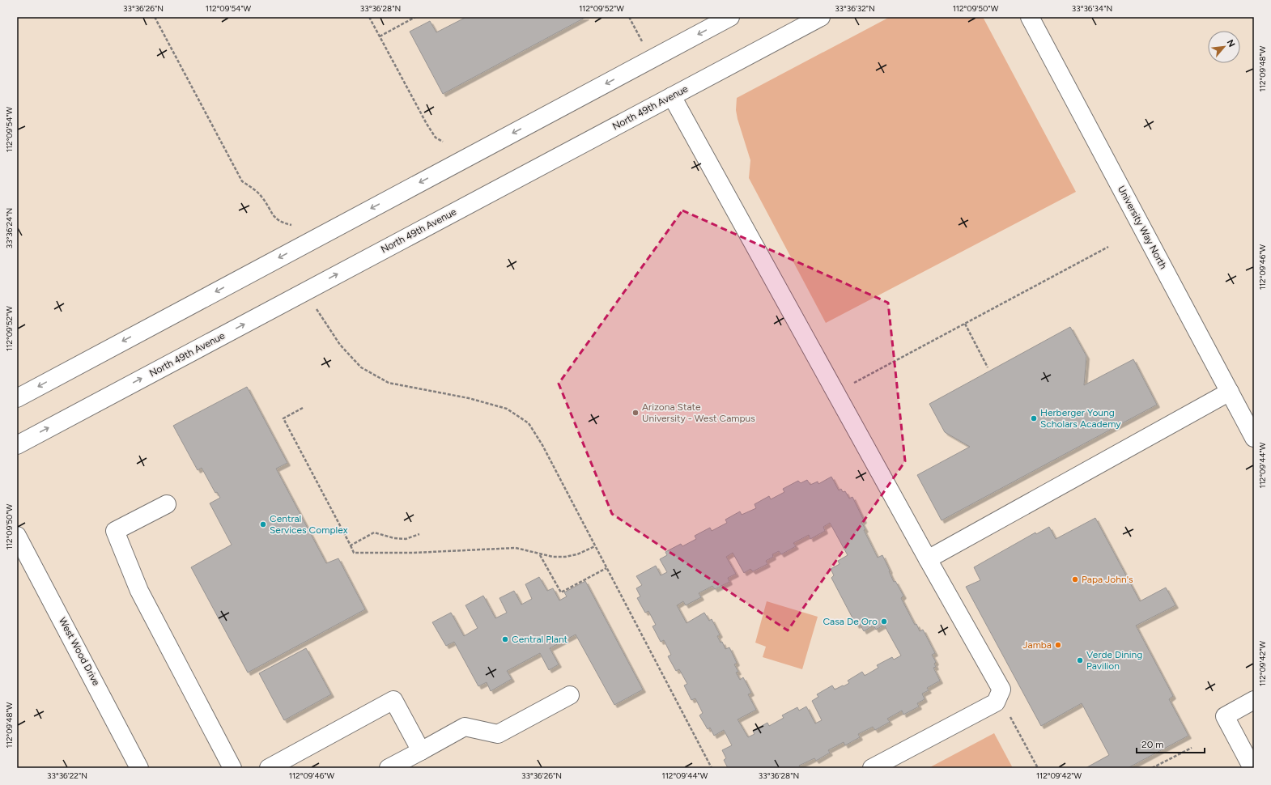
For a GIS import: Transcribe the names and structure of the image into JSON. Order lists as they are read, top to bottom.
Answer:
{
  "streets": {
    "street": ["North 49th Avenue", "University Way North", "West Wood Drive"]
  },
  "places": [
    "Arizona State University - West Campus",
    "Herberger Young Scholars Academy",
    "Central Services Complex",
    "Papa John's",
    "Casa De Oro",
    "Central Plant",
    "Jamba",
    "Verde Dining Pavilion"
  ],
  "scale_bar": "20 m",
  "north": "top right",
  "coordinates": [
    "33°36'26\"N",
    "112°09'54\"W",
    "33°36'28\"N",
    "112°09'52\"W",
    "33°36'32\"N",
    "112°09'50\"W",
    "33°36'34\"N",
    "112°09'48\"W",
    "33°36'24\"N",
    "112°09'46\"W",
    "112°09'44\"W",
    "112°09'42\"W",
    "33°36'22\"N"
  ]
}
